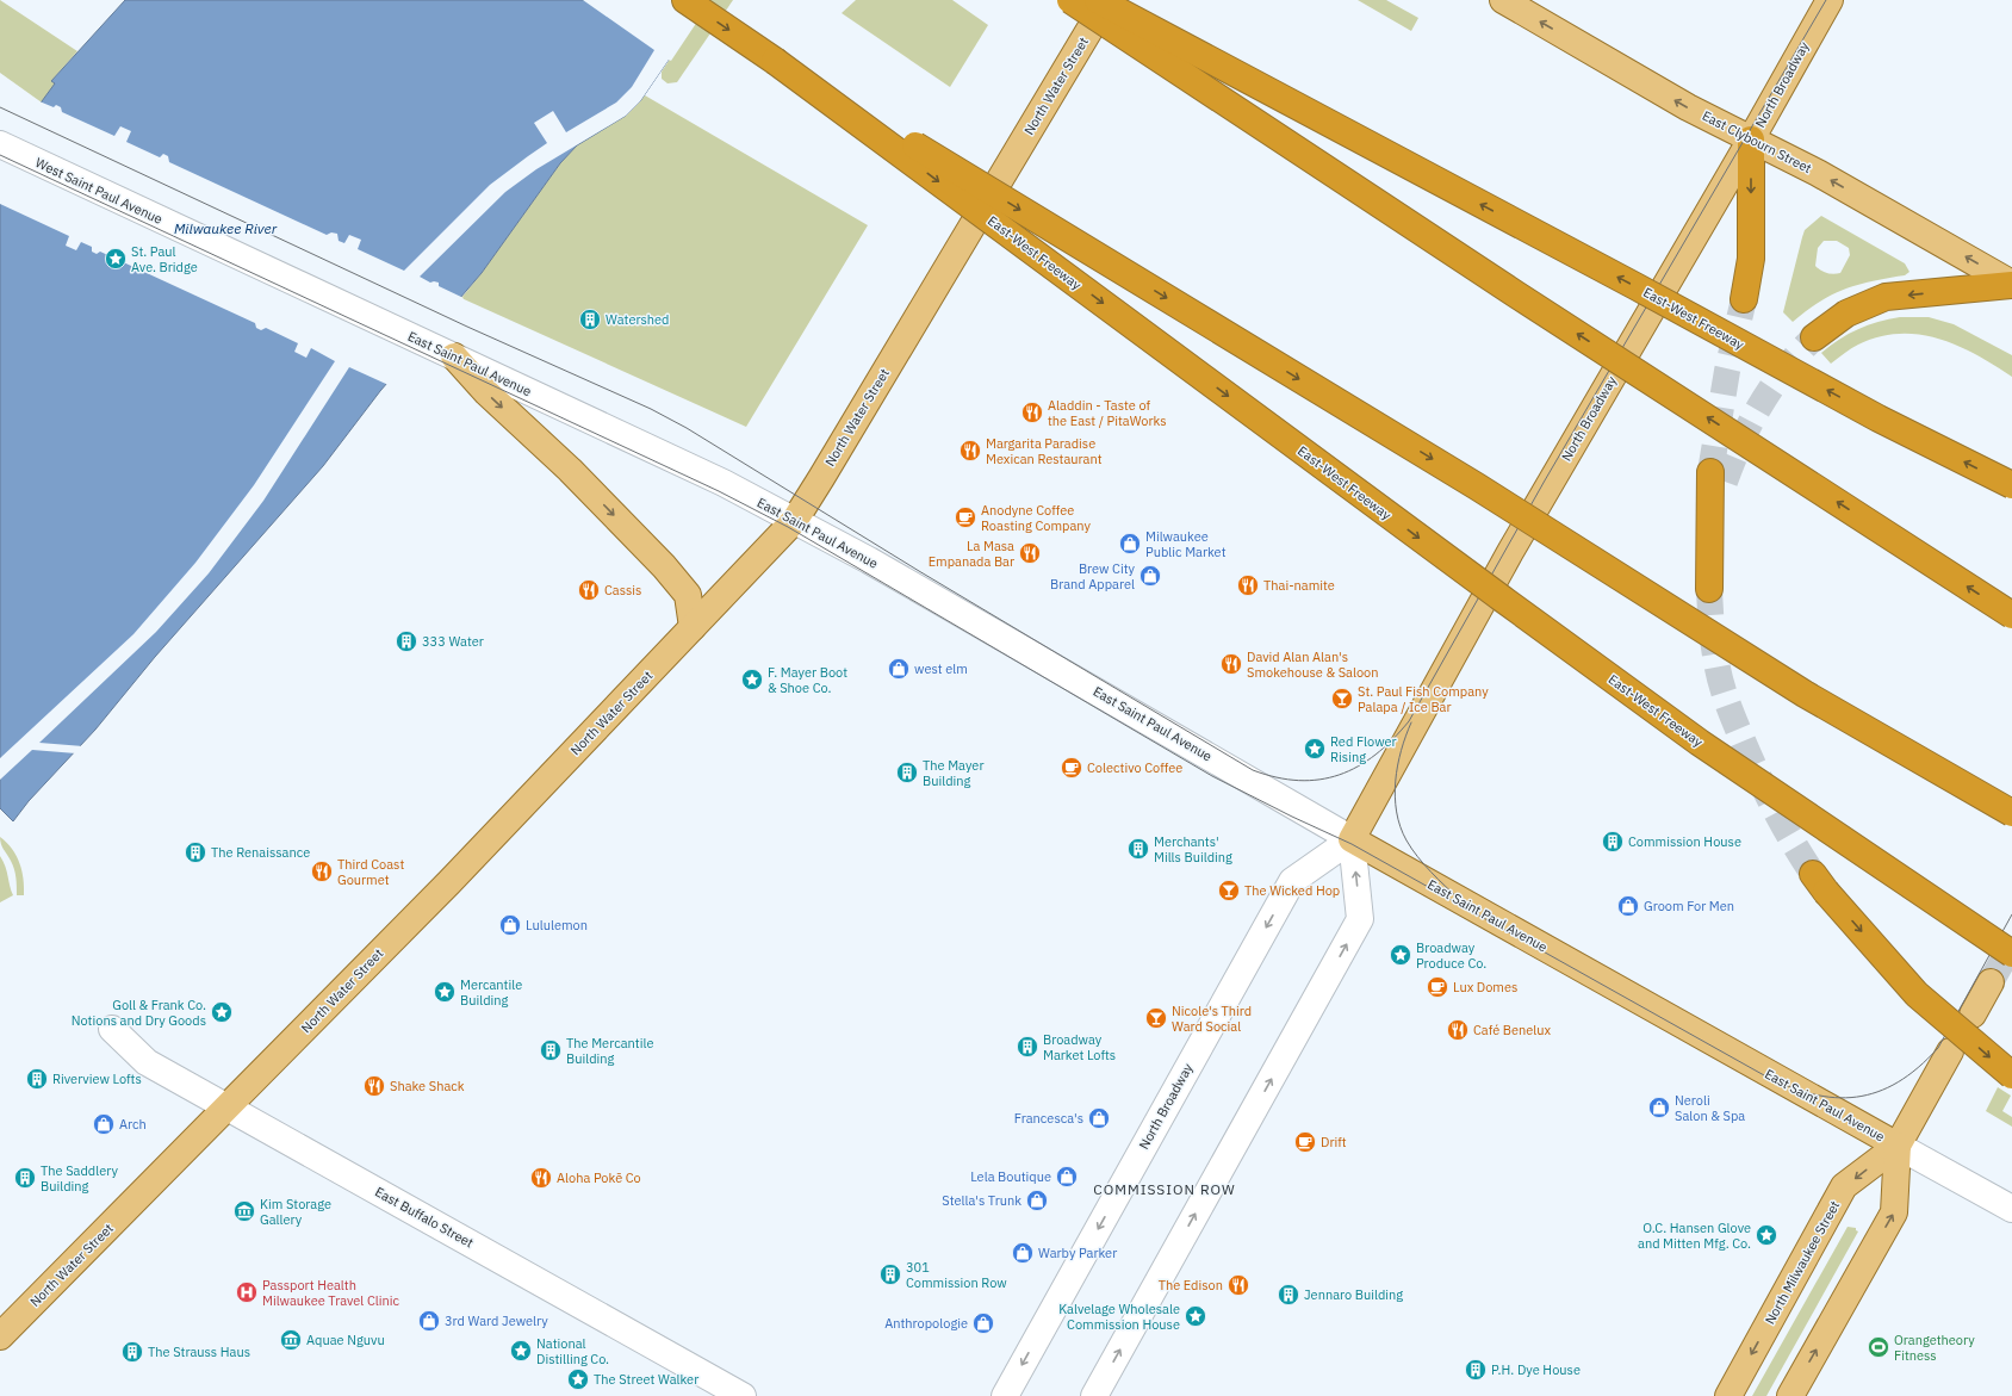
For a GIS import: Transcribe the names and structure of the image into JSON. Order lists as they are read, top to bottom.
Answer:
{
  "streets": {
    "highway": ["East-West Freeway"],
    "main road": [
      "North Broadway",
      "North Water Street",
      "East Clybourn Street",
      "East Saint Paul Avenue",
      "North Milwaukee Street"
    ],
    "street": ["West Saint Paul Avenue", "East Buffalo Street"]
  },
  "crossings": [
    ["North Broadway", "East Clybourn Street"],
    ["North Broadway", "East Saint Paul Avenue"],
    ["North Water Street", "East Saint Paul Avenue"],
    ["North Water Street", "East Buffalo Street"],
    ["West Saint Paul Avenue", "East Saint Paul Avenue"],
    ["East Saint Paul Avenue", "North Milwaukee Street"]
  ],
  "one_way": ["North Broadway", "East Clybourn Street"],
  "districts": ["COMMISSION ROW"],
  "water": ["Milwaukee River"],
  "places": {
    "place": [
      "St. Paul Ave. Bridge",
      "F. Mayer Boot & Shoe Co.",
      "Red Flower Rising",
      "Broadway Produce Co.",
      "Mercantile Building",
      "Goll & Frank Co. Notions and Dry Goods",
      "O.C. Hansen Glove and Mitten Mfg. Co.",
      "Kalvelage Wholesale Commission House",
      "National Distilling Co.",
      "The Street Walker"
    ],
    "building": [
      "Watershed",
      "333 Water",
      "The Mayer Building",
      "Commission House",
      "Merchants' Mills Building",
      "The Renaissance",
      "Broadway Market Lofts",
      "The Mercantile Building",
      "Riverview Lofts",
      "The Saddlery Building",
      "301 Commission Row",
      "Jennaro Building",
      "The Strauss Haus",
      "P.H. Dye House"
    ],
    "restaurant": [
      "Aladdin - Taste of the East / PitaWorks",
      "Margarita Paradise Mexican Restaurant",
      "La Masa Empanada Bar",
      "Thai-namite",
      "Cassis",
      "David Alan Alan's Smokehouse & Saloon",
      "Third Coast Gourmet",
      "Café Benelux",
      "Shake Shack",
      "Aloha Pokē Co",
      "The Edison"
    ],
    "cafe": [
      "Anodyne Coffee Roasting Company",
      "Colectivo Coffee",
      "Lux Domes",
      "Drift"
    ],
    "shop": [
      "Milwaukee Public Market",
      "Brew City Brand Apparel",
      "west elm",
      "Groom For Men",
      "Lululemon",
      "Neroli Salon & Spa",
      "Francesca's",
      "Arch",
      "Lela Boutique",
      "Stella's Trunk",
      "Warby Parker",
      "3rd Ward Jewelry",
      "Anthropologie"
    ],
    "bar": ["St. Paul Fish Company Palapa / Ice Bar", "The Wicked Hop", "Nicole's Third Ward Social"],
    "museum": ["Kim Storage Gallery", "Aquae Nguvu"],
    "hospital": ["Passport Health Milwaukee Travel Clinic"],
    "sports": ["Orangetheory Fitness"]
  }
}
